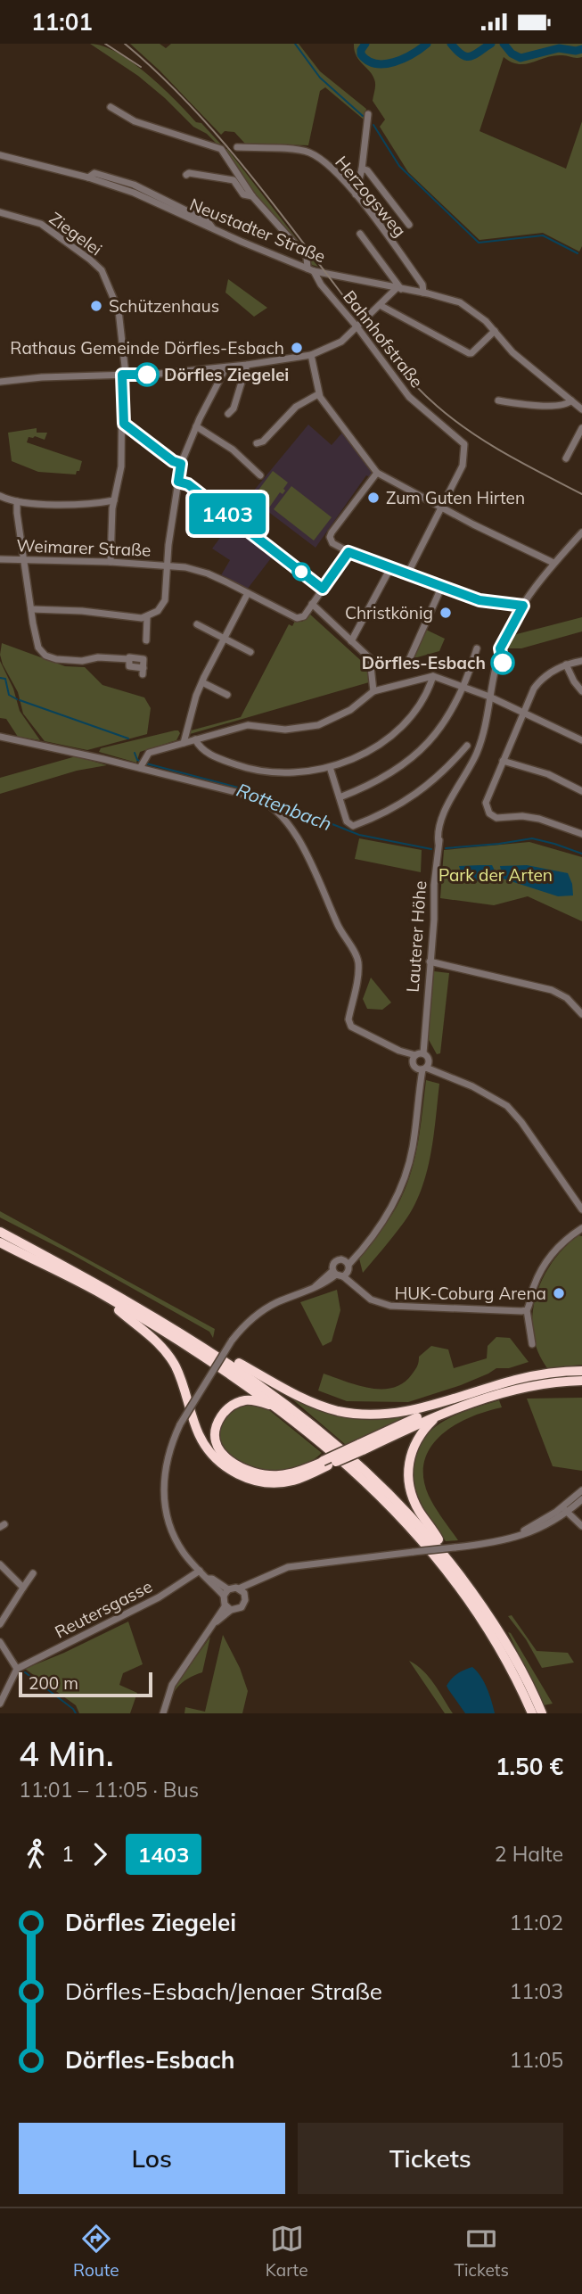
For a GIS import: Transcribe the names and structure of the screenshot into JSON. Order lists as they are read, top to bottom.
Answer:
{
  "streets": {
    "street": [
      "Herzogsweg",
      "Neustadter Straße",
      "Ziegelei",
      "Bahnhofstraße",
      "Weimarer Straße",
      "Lauterer Höhe",
      "Reutersgasse"
    ]
  },
  "crossings": [
    ["Herzogsweg", "Neustadter Straße"],
    ["Neustadter Straße", "Bahnhofstraße"],
    ["Ziegelei", "Weimarer Straße"]
  ],
  "water": ["Rottenbach"],
  "parks": ["Park der Arten"],
  "places": [
    "Schützenhaus",
    "Rathaus Gemeinde Dörfles-Esbach",
    "Dörfles Ziegelei",
    "Zum Guten Hirten",
    "Christkönig",
    "Dörfles-Esbach",
    "HUK-Coburg Arena"
  ],
  "lines": ["bus line 1403"],
  "scale_bar": "200 m",
  "page": {
    "status": "11:01",
    "on_map": "1403",
    "scale": "200 m",
    "heading": ["4 Min.", "11:01 – 11:05 · Bus", "1.50 €"],
    "legs": ["1", "1403", "2 Halte"],
    "list": [
      {
        "name": "Dörfles Ziegelei",
        "value": "11:02"
      },
      {
        "name": "Dörfles-Esbach/Jenaer Straße",
        "value": "11:03"
      },
      {
        "name": "Dörfles-Esbach",
        "value": "11:05"
      }
    ],
    "buttons": ["Los", "Tickets"],
    "tabs": ["Route", "Karte", "Tickets"]
  }
}
